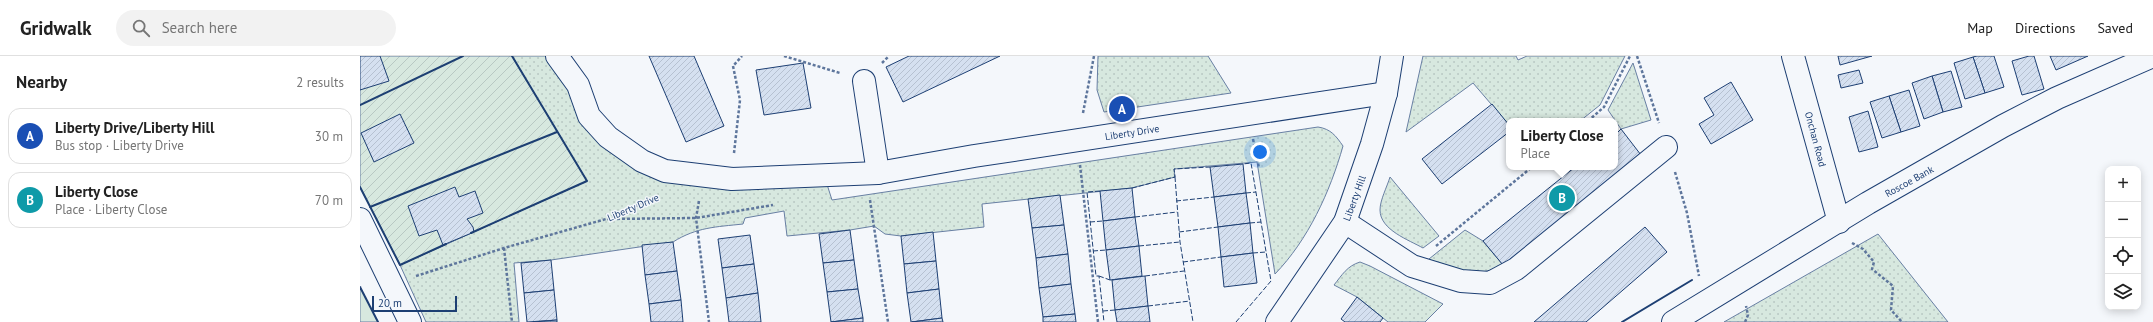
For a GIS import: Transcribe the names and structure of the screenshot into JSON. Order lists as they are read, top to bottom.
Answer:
{
  "streets": {
    "street": [
      "Liberty Drive",
      "Onchan Road",
      "Roscoe Bank",
      "Liberty Hill"
    ]
  },
  "crossings": [
    ["Liberty Drive", "Liberty Hill"],
    ["Onchan Road", "Roscoe Bank"]
  ],
  "scale_bar": "20 m",
  "page": {
    "header": "Gridwalk",
    "search": "Search here",
    "nav": ["Map", "Directions", "Saved"],
    "heading": ["Nearby", "2 results"],
    "pins": ["A", "B"],
    "list": [
      {
        "mark": "A",
        "name": "Liberty Drive/Liberty Hill",
        "note": "Bus stop · Liberty Drive",
        "value": "30 m"
      },
      {
        "mark": "B",
        "name": "Liberty Close",
        "note": "Place · Liberty Close",
        "value": "70 m"
      }
    ],
    "popup": ["Liberty Close", "Place"],
    "map_buttons": ["+", "−"],
    "scale": "20 m"
  }
}
